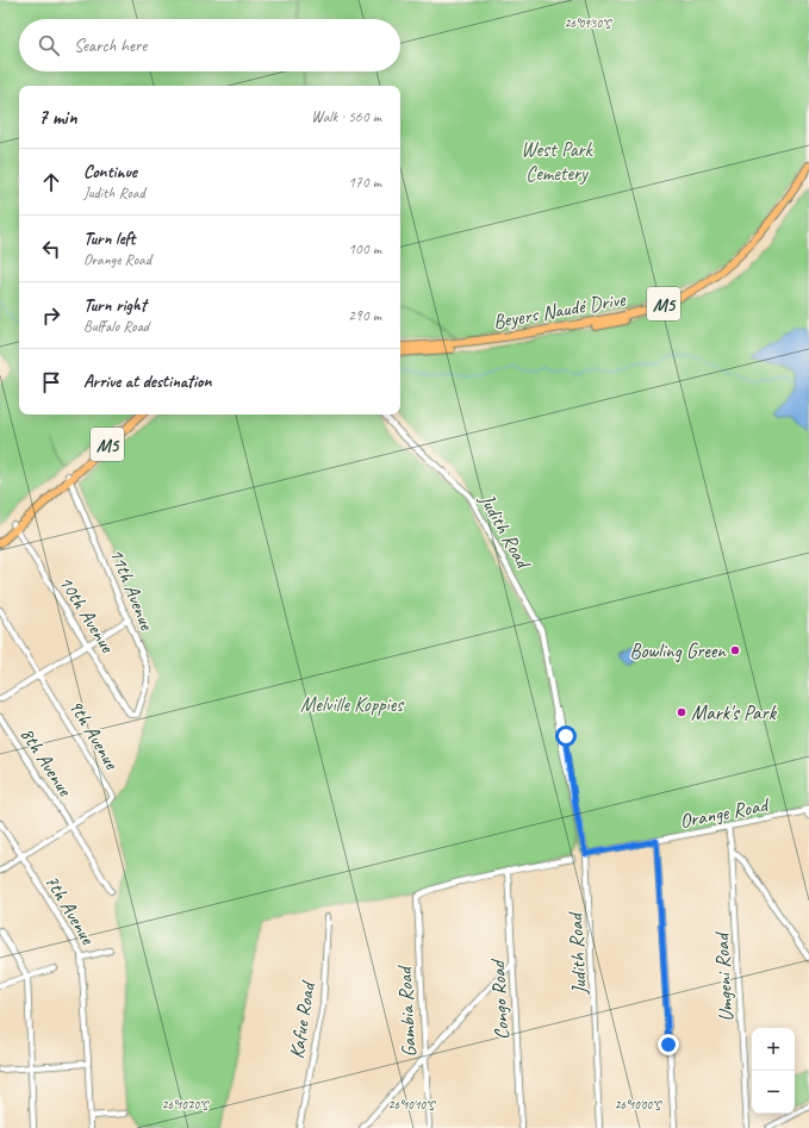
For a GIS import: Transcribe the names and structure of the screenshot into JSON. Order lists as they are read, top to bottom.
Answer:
{
  "streets": {
    "main road": ["M5", "Beyers Naudé Drive"],
    "street": [
      "Judith Road",
      "11th Avenue",
      "10th Avenue",
      "9th Avenue",
      "8th Avenue",
      "Orange Road",
      "7th Avenue",
      "Umgeni Road",
      "Congo Road",
      "Gambia Road",
      "Kafue Road"
    ]
  },
  "crossings": [
    ["M5", "11th Avenue"],
    ["M5", "10th Avenue"],
    ["Judith Road", "Orange Road"],
    ["11th Avenue", "10th Avenue"],
    ["9th Avenue", "8th Avenue"],
    ["Orange Road", "Umgeni Road"],
    ["Congo Road", "Gambia Road"]
  ],
  "parks": ["West Park Cemetery", "Melville Koppies"],
  "places": ["Bowling Green", "Mark's Park"],
  "page": {
    "search": "Search here",
    "heading": ["7 min", "Walk · 560 m"],
    "list": [
      ["Continue", "Judith Road", "170 m"],
      ["Turn left", "Orange Road", "100 m"],
      ["Turn right", "Buffalo Road", "290 m"],
      "Arrive at destination"
    ],
    "map_buttons": ["+", "−"]
  },
  "coordinates": [
    "26°09'50\"S",
    "26°10'20\"S",
    "26°10'10\"S",
    "26°10'00\"S"
  ]
}
